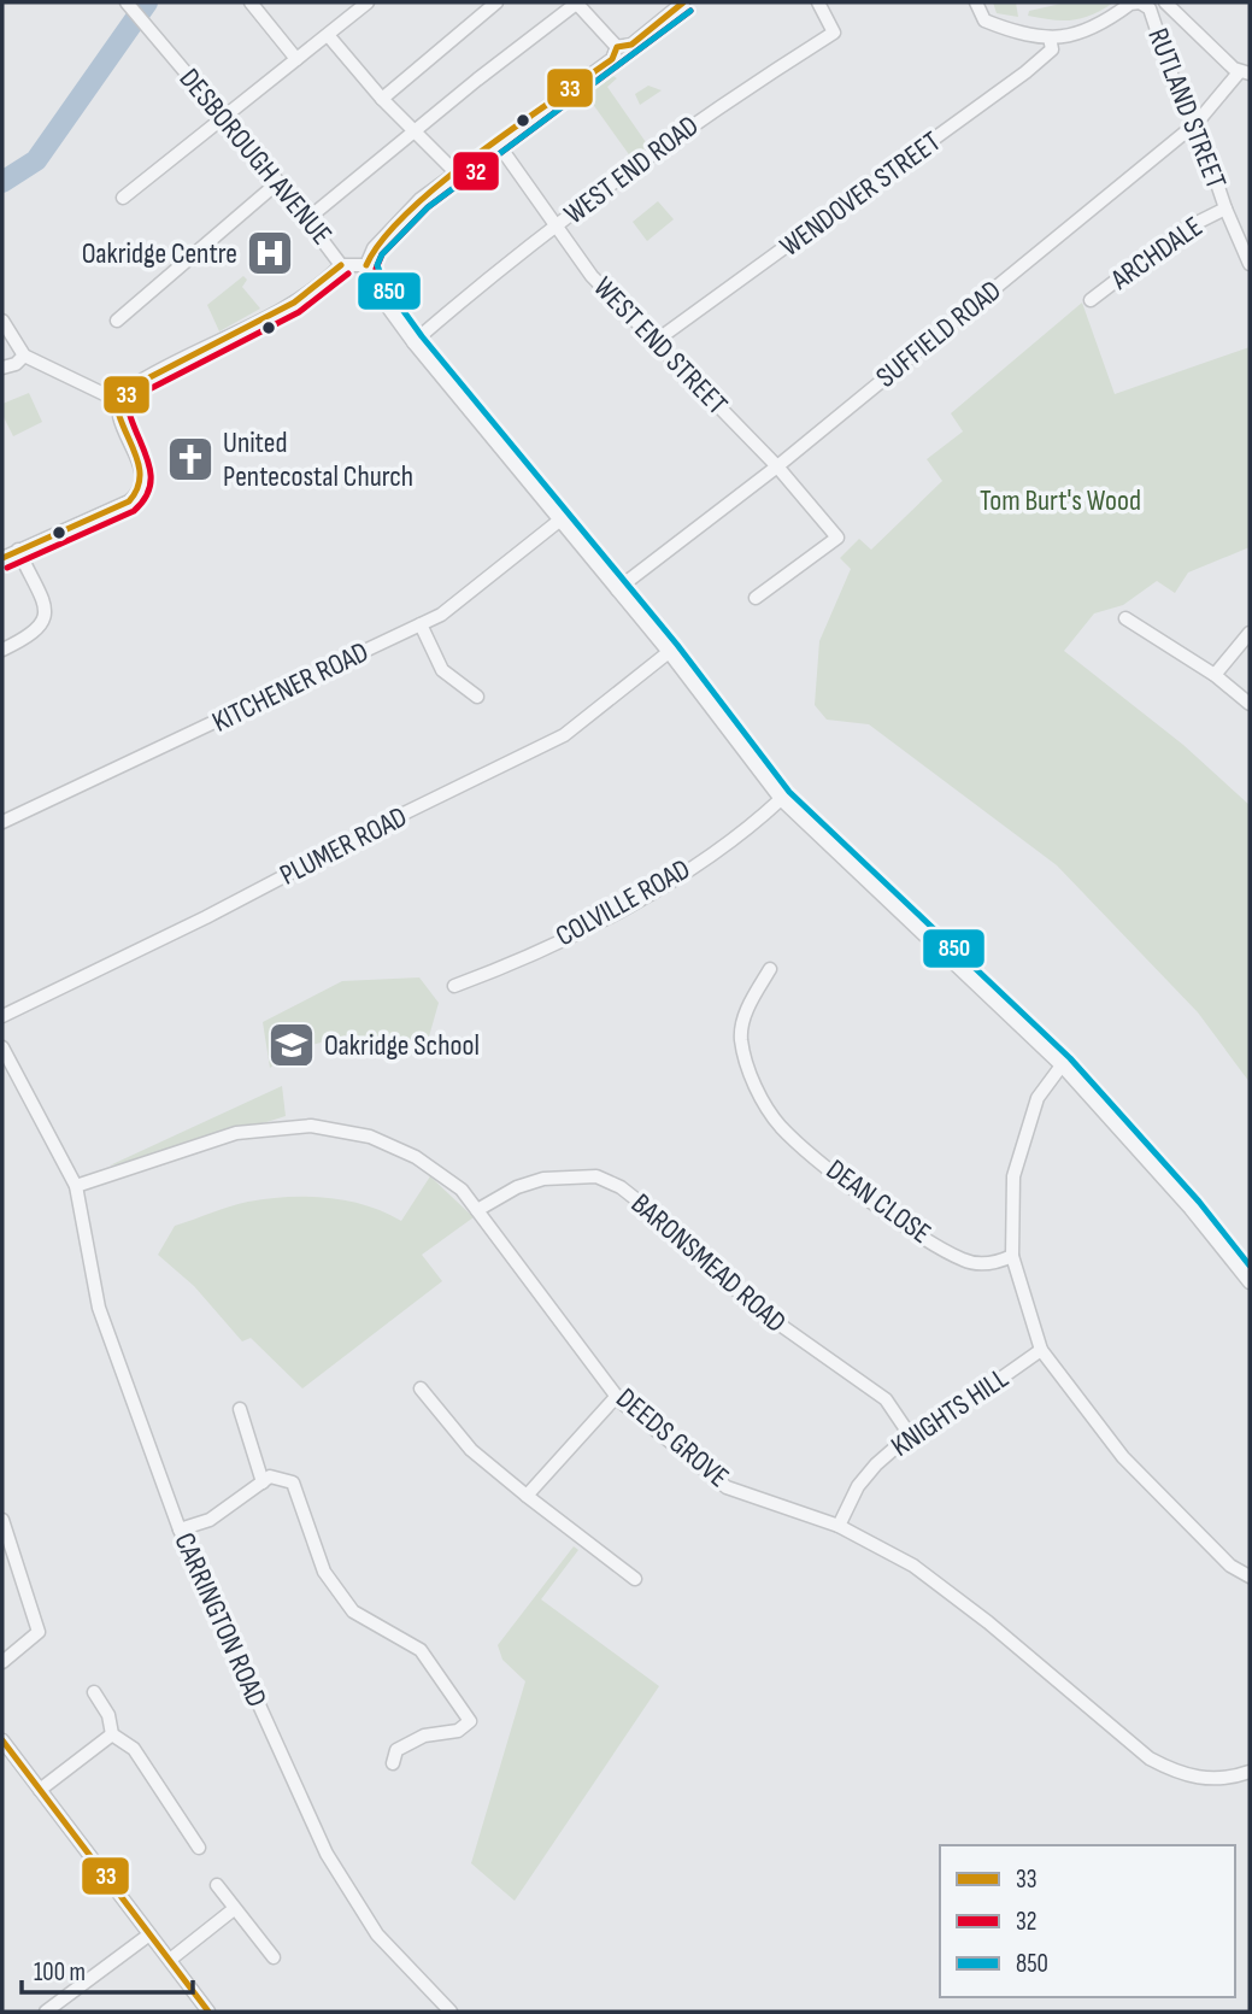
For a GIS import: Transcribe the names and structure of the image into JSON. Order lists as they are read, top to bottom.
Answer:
{
  "streets": {
    "street": [
      "RUTLAND STREET",
      "DESBOROUGH AVENUE",
      "WEST END ROAD",
      "WENDOVER STREET",
      "ARCHDALE",
      "SUFFIELD ROAD",
      "WEST END STREET",
      "KITCHENER ROAD",
      "PLUMER ROAD",
      "COLVILLE ROAD",
      "DEAN CLOSE",
      "BARONSMEAD ROAD",
      "KNIGHTS HILL",
      "DEEDS GROVE",
      "CARRINGTON ROAD"
    ]
  },
  "crossings": [
    ["RUTLAND STREET", "WENDOVER STREET"],
    ["RUTLAND STREET", "ARCHDALE"],
    ["RUTLAND STREET", "SUFFIELD ROAD"],
    ["WEST END ROAD", "WEST END STREET"],
    ["WENDOVER STREET", "WEST END STREET"],
    ["SUFFIELD ROAD", "WEST END STREET"],
    ["BARONSMEAD ROAD", "KNIGHTS HILL"],
    ["BARONSMEAD ROAD", "DEEDS GROVE"],
    ["KNIGHTS HILL", "DEEDS GROVE"],
    ["DEEDS GROVE", "CARRINGTON ROAD"]
  ],
  "parks": ["Tom Burt's Wood"],
  "places": {
    "hospital": ["Oakridge Centre"],
    "church": ["United Pentecostal Church"],
    "school or university": ["Oakridge School"]
  },
  "lines": ["transit line 33", "transit line 32", "transit line 850"],
  "legend": ["33", "32", "850"],
  "scale_bar": "100 m"
}
